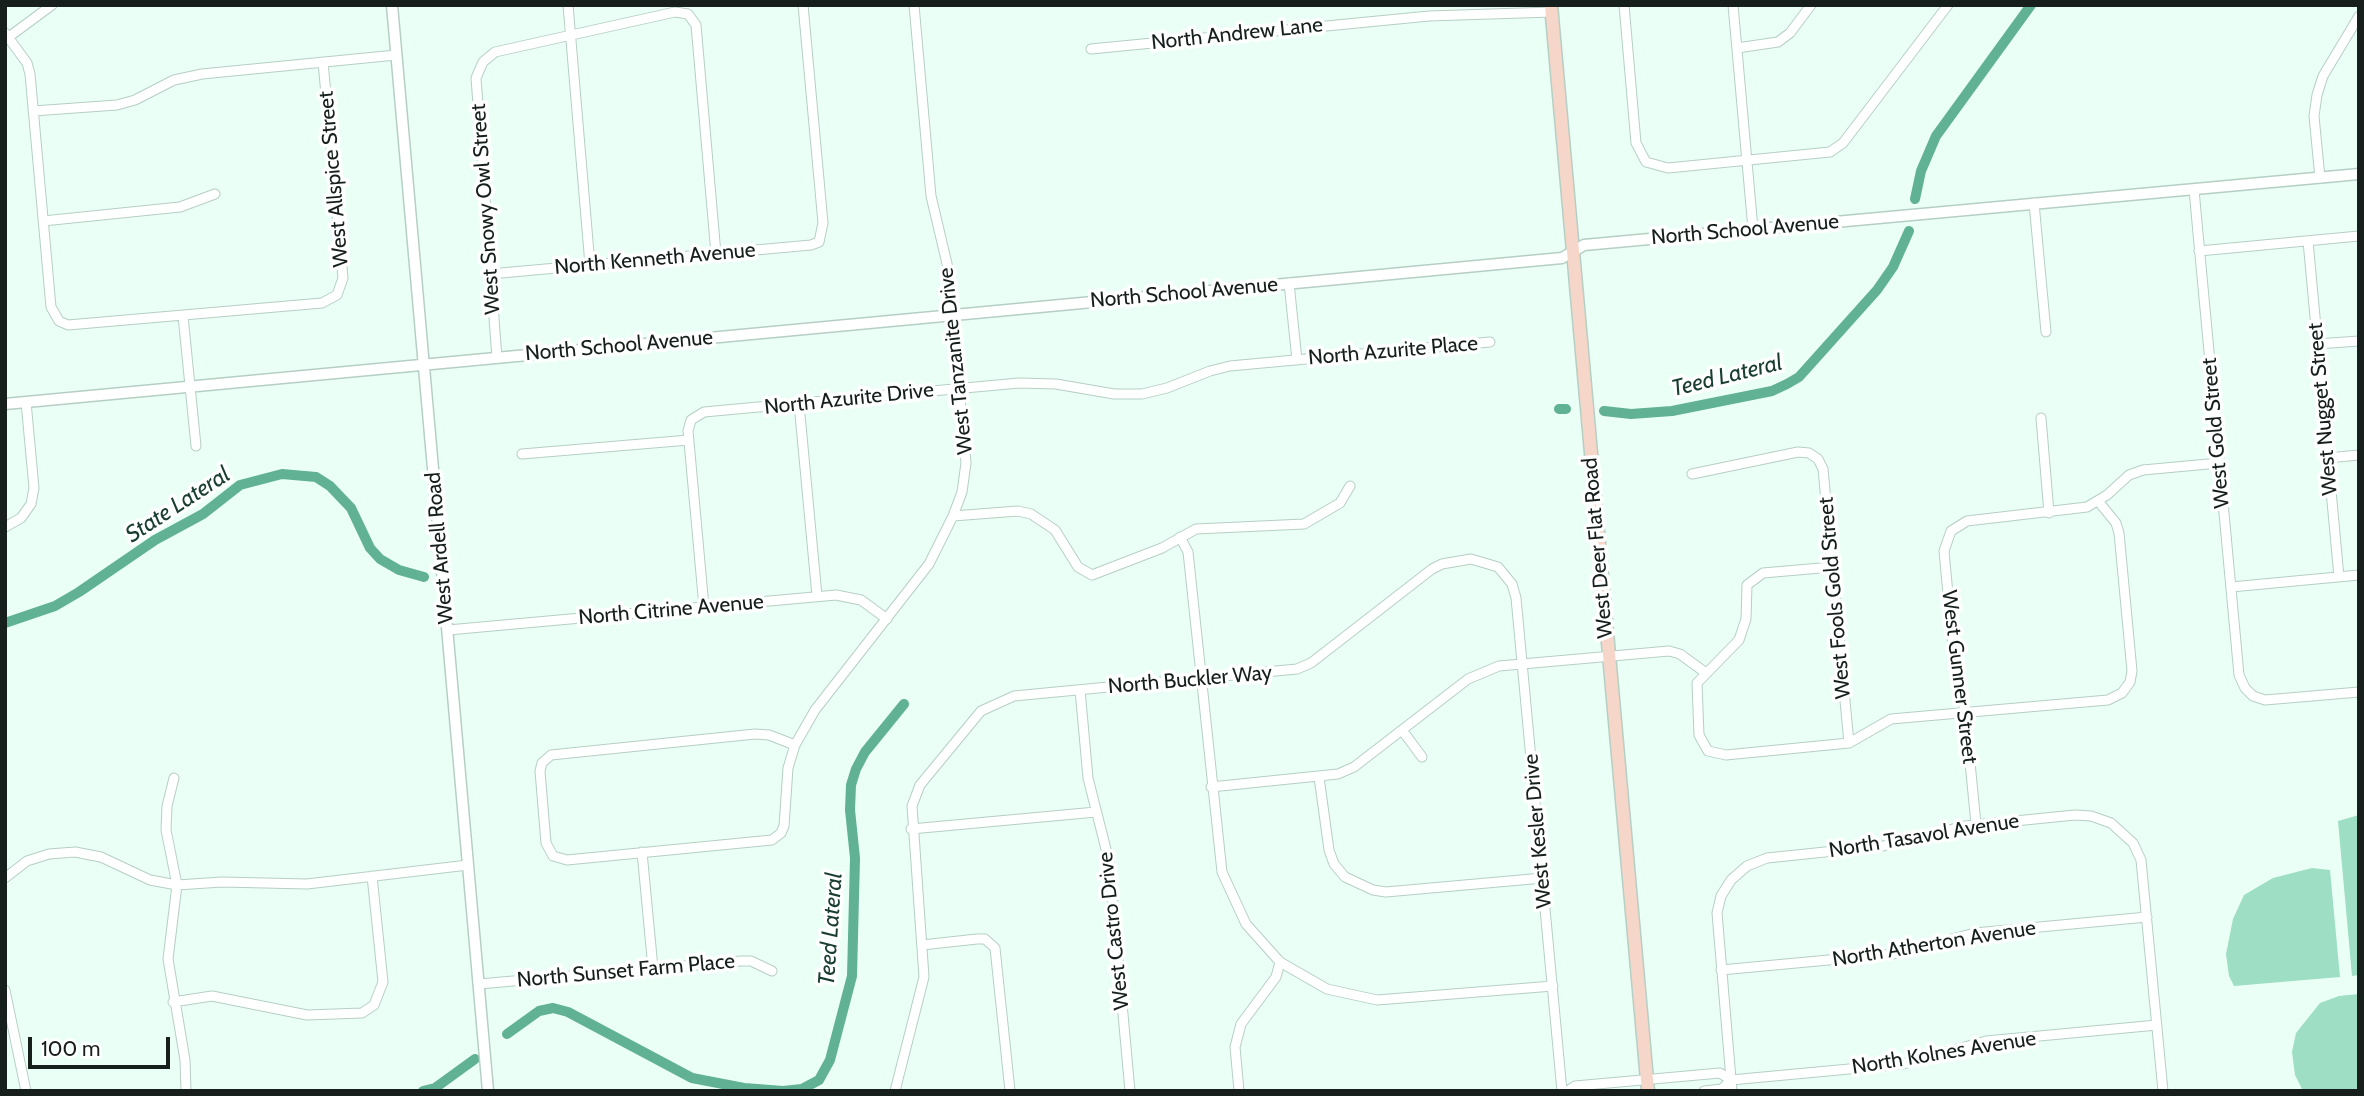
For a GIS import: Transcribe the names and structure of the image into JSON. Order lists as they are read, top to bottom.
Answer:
{
  "streets": {
    "main road": ["West Deer Flat Road"],
    "street": [
      "North Andrew Lane",
      "West Allspice Street",
      "West Snowy Owl Street",
      "North School Avenue",
      "North Kenneth Avenue",
      "North Azurite Place",
      "West Tanzanite Drive",
      "North Azurite Drive",
      "West Nugget Street",
      "West Gold Street",
      "West Ardell Road",
      "West Fools Gold Street",
      "North Citrine Avenue",
      "West Gunner Street",
      "North Buckler Way",
      "West Kesler Drive",
      "North Tasavol Avenue",
      "West Castro Drive",
      "North Atherton Avenue",
      "North Sunset Farm Place",
      "North Kolnes Avenue"
    ]
  },
  "crossings": [
    ["North Andrew Lane", "West Deer Flat Road"],
    ["West Snowy Owl Street", "North School Avenue"],
    ["West Snowy Owl Street", "North Kenneth Avenue"],
    ["North School Avenue", "West Tanzanite Drive"],
    ["North School Avenue", "West Gold Street"],
    ["North School Avenue", "West Ardell Road"],
    ["North School Avenue", "West Deer Flat Road"],
    ["North Azurite Place", "North Azurite Drive"],
    ["West Tanzanite Drive", "North Azurite Drive"],
    ["West Tanzanite Drive", "North Citrine Avenue"],
    ["West Ardell Road", "North Citrine Avenue"],
    ["West Ardell Road", "North Sunset Farm Place"],
    ["West Deer Flat Road", "North Kolnes Avenue"],
    ["West Gunner Street", "North Tasavol Avenue"],
    ["North Buckler Way", "West Kesler Drive"],
    ["North Buckler Way", "West Castro Drive"],
    ["North Tasavol Avenue", "North Atherton Avenue"]
  ],
  "water": ["Teed Lateral", "State Lateral"],
  "scale_bar": "100 m"
}
